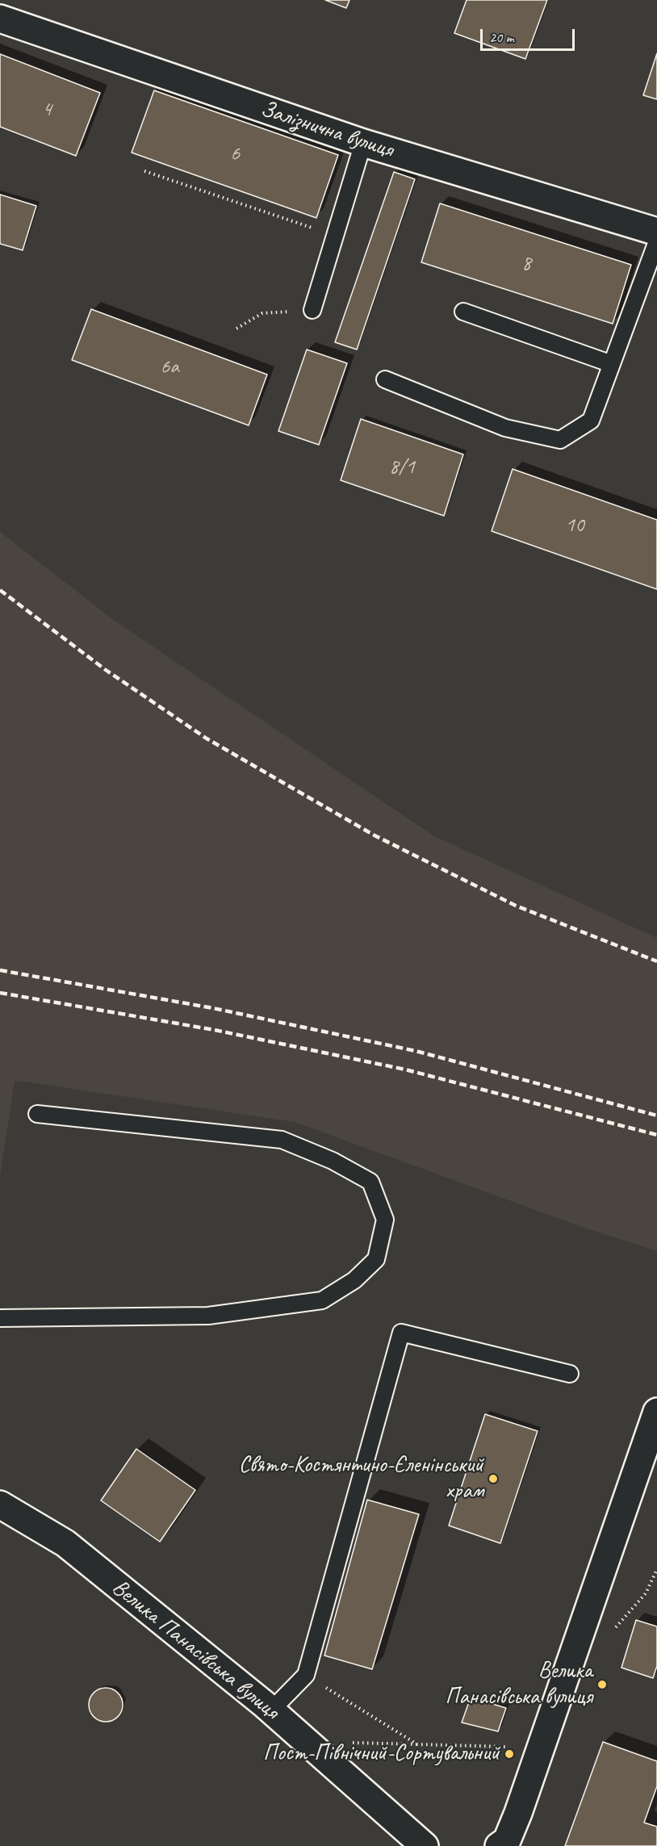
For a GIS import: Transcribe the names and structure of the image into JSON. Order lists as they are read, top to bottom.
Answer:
{
  "streets": {
    "street": ["Залізнична вулиця", "Велика Панасівська вулиця"]
  },
  "places": ["Свято-Костянтино-Єленінський храм", "Велика Панасівська вулиця", "Пост-Північний-Сортувальний"],
  "house_numbers": [
    "4",
    "6",
    "8",
    "6а",
    "8/1",
    "10"
  ],
  "scale_bar": "20 m"
}
